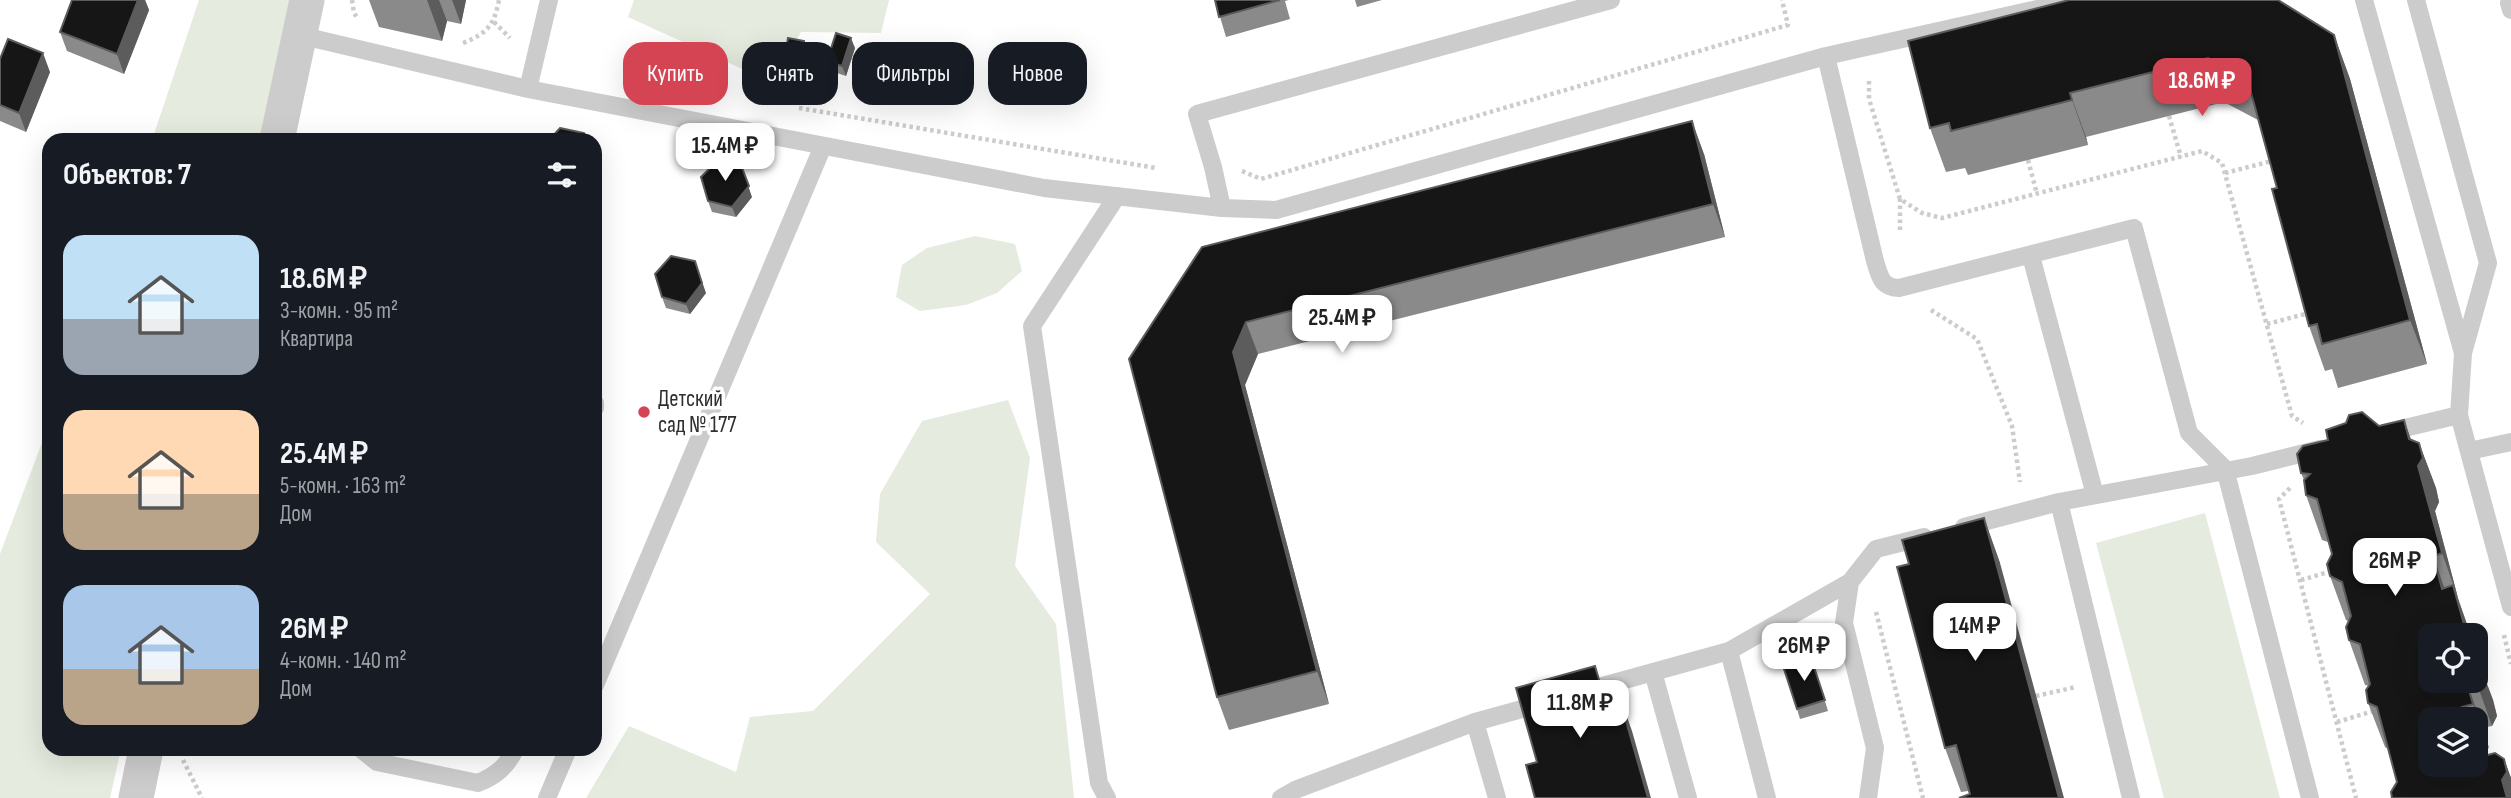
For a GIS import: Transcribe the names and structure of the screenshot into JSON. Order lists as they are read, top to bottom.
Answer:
{
  "places": ["Детский сад № 177"],
  "page": {
    "chip": [
      "Купить",
      "Снять",
      "Фильтры",
      "Новое"
    ],
    "price": [
      "18.6M ₽",
      "15.4M ₽",
      "25.4M ₽",
      "26M ₽",
      "14M ₽",
      "26M ₽",
      "11.8M ₽"
    ],
    "heading": "Объектов: 7",
    "list": [
      {
        "name": "18.6M ₽",
        "note": "3-комн. · 95 m² · Квартира"
      },
      {
        "name": "25.4M ₽",
        "note": "5-комн. · 163 m² · Дом"
      },
      {
        "name": "26M ₽",
        "note": "4-комн. · 140 m² · Дом"
      }
    ]
  }
}
